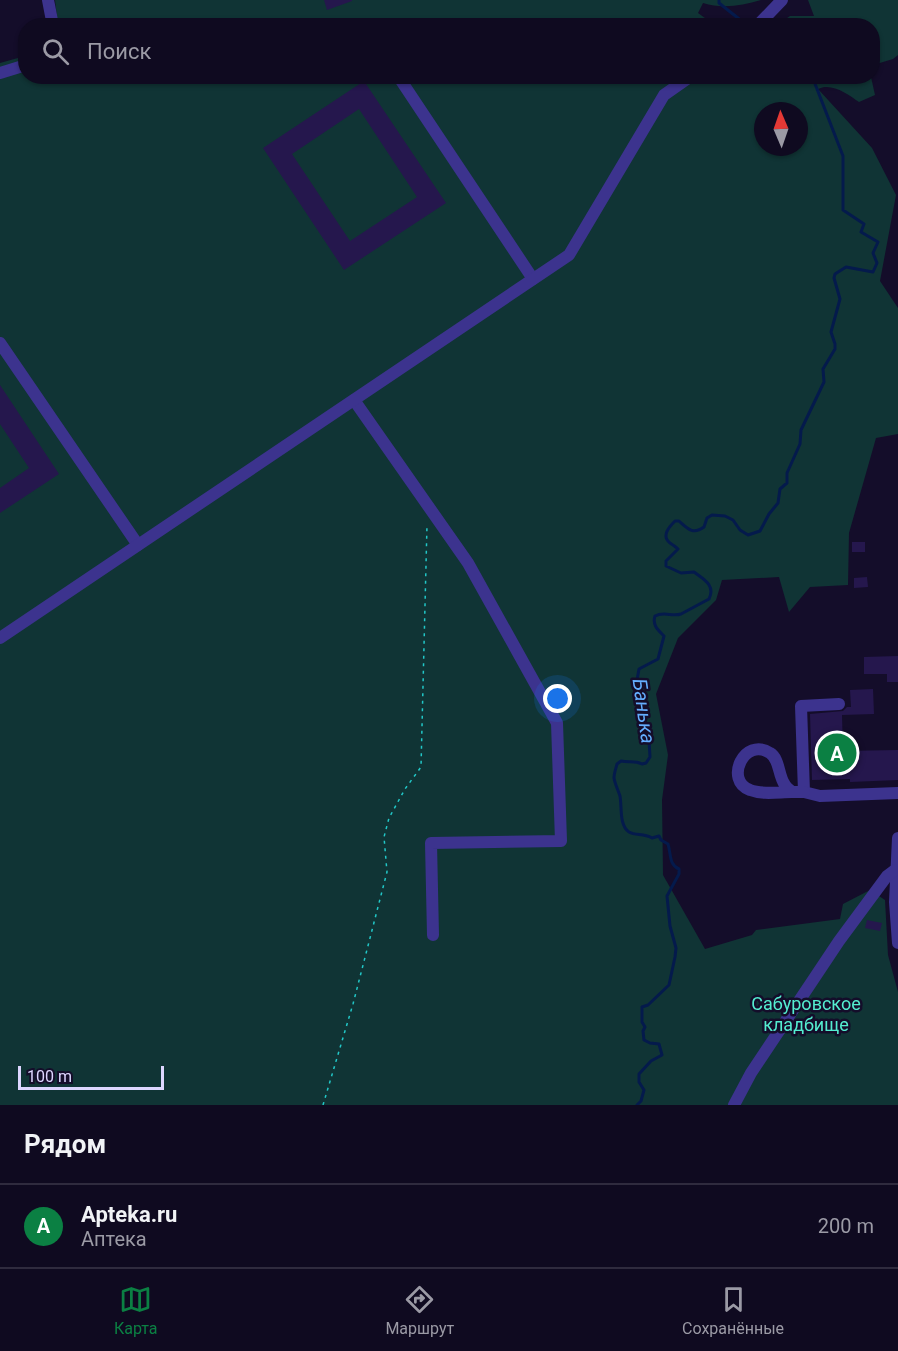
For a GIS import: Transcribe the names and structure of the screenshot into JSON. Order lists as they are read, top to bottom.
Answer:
{
  "water": ["Банька"],
  "parks": ["Сабуровское кладбище"],
  "scale_bar": "100 m",
  "north": "top",
  "page": {
    "search": "Поиск",
    "pins": "A",
    "scale": "100 m",
    "heading": "Рядом",
    "list": [
      {
        "mark": "A",
        "name": "Apteka.ru",
        "note": "Аптека",
        "value": "200 m"
      }
    ],
    "nav": ["Карта", "Маршрут", "Сохранённые"]
  }
}
